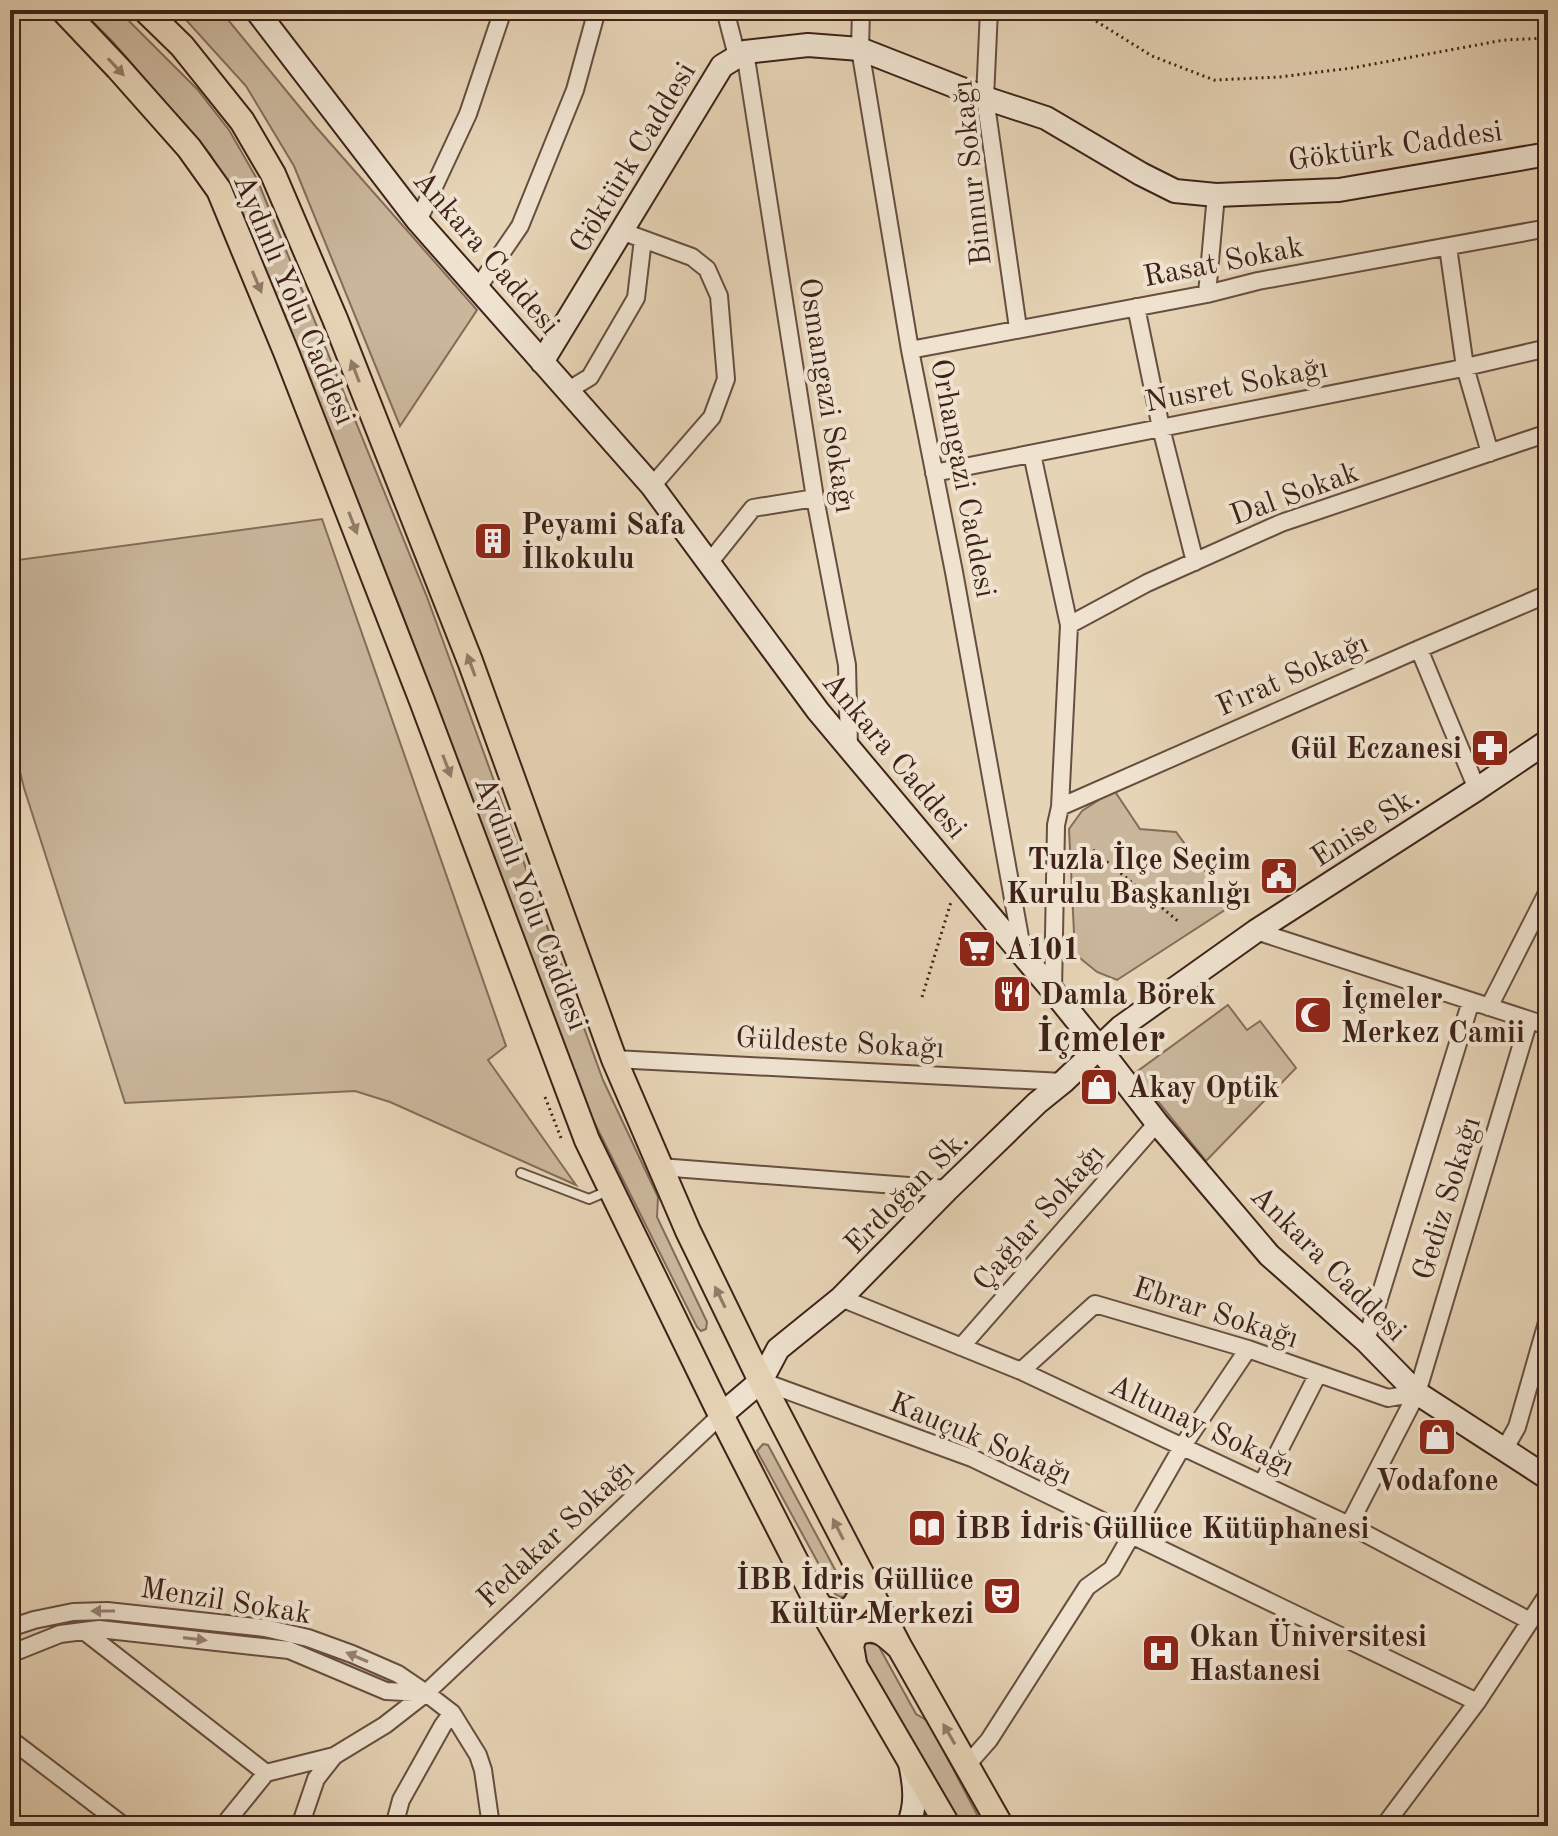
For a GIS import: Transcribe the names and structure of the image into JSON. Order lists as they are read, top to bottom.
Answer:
{
  "streets": {
    "main road": ["Aydınlı Yolu Caddesi"],
    "street": [
      "Göktürk Caddesi",
      "Binnur Sokağı",
      "Ankara Caddesi",
      "Rasat Sokak",
      "Nusret Sokağı",
      "Osmangazi Sokağı",
      "Orhangazi Caddesi",
      "Dal Sokak",
      "Fırat Sokağı",
      "Enise Sk.",
      "Güldeste Sokağı",
      "Erdoğan Sk.",
      "Gediz Sokağı",
      "Çağlar Sokağı",
      "Ebrar Sokağı",
      "Altunay Sokağı",
      "Kauçuk Sokağı",
      "Fedakar Sokağı",
      "Menzil Sokak"
    ]
  },
  "crossings": [
    ["Göktürk Caddesi", "Binnur Sokağı"],
    ["Göktürk Caddesi", "Ankara Caddesi"],
    ["Göktürk Caddesi", "Osmangazi Sokağı"],
    ["Göktürk Caddesi", "Orhangazi Caddesi"],
    ["Binnur Sokağı", "Rasat Sokak"],
    ["Ankara Caddesi", "Osmangazi Sokağı"],
    ["Ankara Caddesi", "Orhangazi Caddesi"],
    ["Ankara Caddesi", "Enise Sk."],
    ["Ankara Caddesi", "Erdoğan Sk."],
    ["Ankara Caddesi", "Gediz Sokağı"],
    ["Ankara Caddesi", "Çağlar Sokağı"],
    ["Ankara Caddesi", "Ebrar Sokağı"],
    ["Rasat Sokak", "Orhangazi Caddesi"],
    ["Aydınlı Yolu Caddesi", "Güldeste Sokağı"],
    ["Aydınlı Yolu Caddesi", "Erdoğan Sk."],
    ["Aydınlı Yolu Caddesi", "Kauçuk Sokağı"],
    ["Aydınlı Yolu Caddesi", "Fedakar Sokağı"],
    ["Nusret Sokağı", "Orhangazi Caddesi"],
    ["Enise Sk.", "Erdoğan Sk."],
    ["Güldeste Sokağı", "Erdoğan Sk."],
    ["Erdoğan Sk.", "Altunay Sokağı"],
    ["Erdoğan Sk.", "Kauçuk Sokağı"],
    ["Erdoğan Sk.", "Fedakar Sokağı"],
    ["Gediz Sokağı", "Ebrar Sokağı"],
    ["Gediz Sokağı", "Altunay Sokağı"],
    ["Çağlar Sokağı", "Altunay Sokağı"],
    ["Ebrar Sokağı", "Altunay Sokağı"],
    ["Fedakar Sokağı", "Menzil Sokak"]
  ],
  "districts": ["İçmeler"],
  "places": {
    "building": ["Peyami Safa İlkokulu"],
    "pharmacy": ["Gül Eczanesi"],
    "public building": ["Tuzla İlçe Seçim Kurulu Başkanlığı"],
    "supermarket": ["A101"],
    "restaurant": ["Damla Börek"],
    "mosque": ["İçmeler Merkez Camii"],
    "shop": ["Akay Optik", "Vodafone"],
    "library": ["İBB İdris Güllüce Kütüphanesi"],
    "theatre": ["İBB İdris Güllüce Kültür Merkezi"],
    "hospital": ["Okan Üniversitesi Hastanesi"]
  }
}
